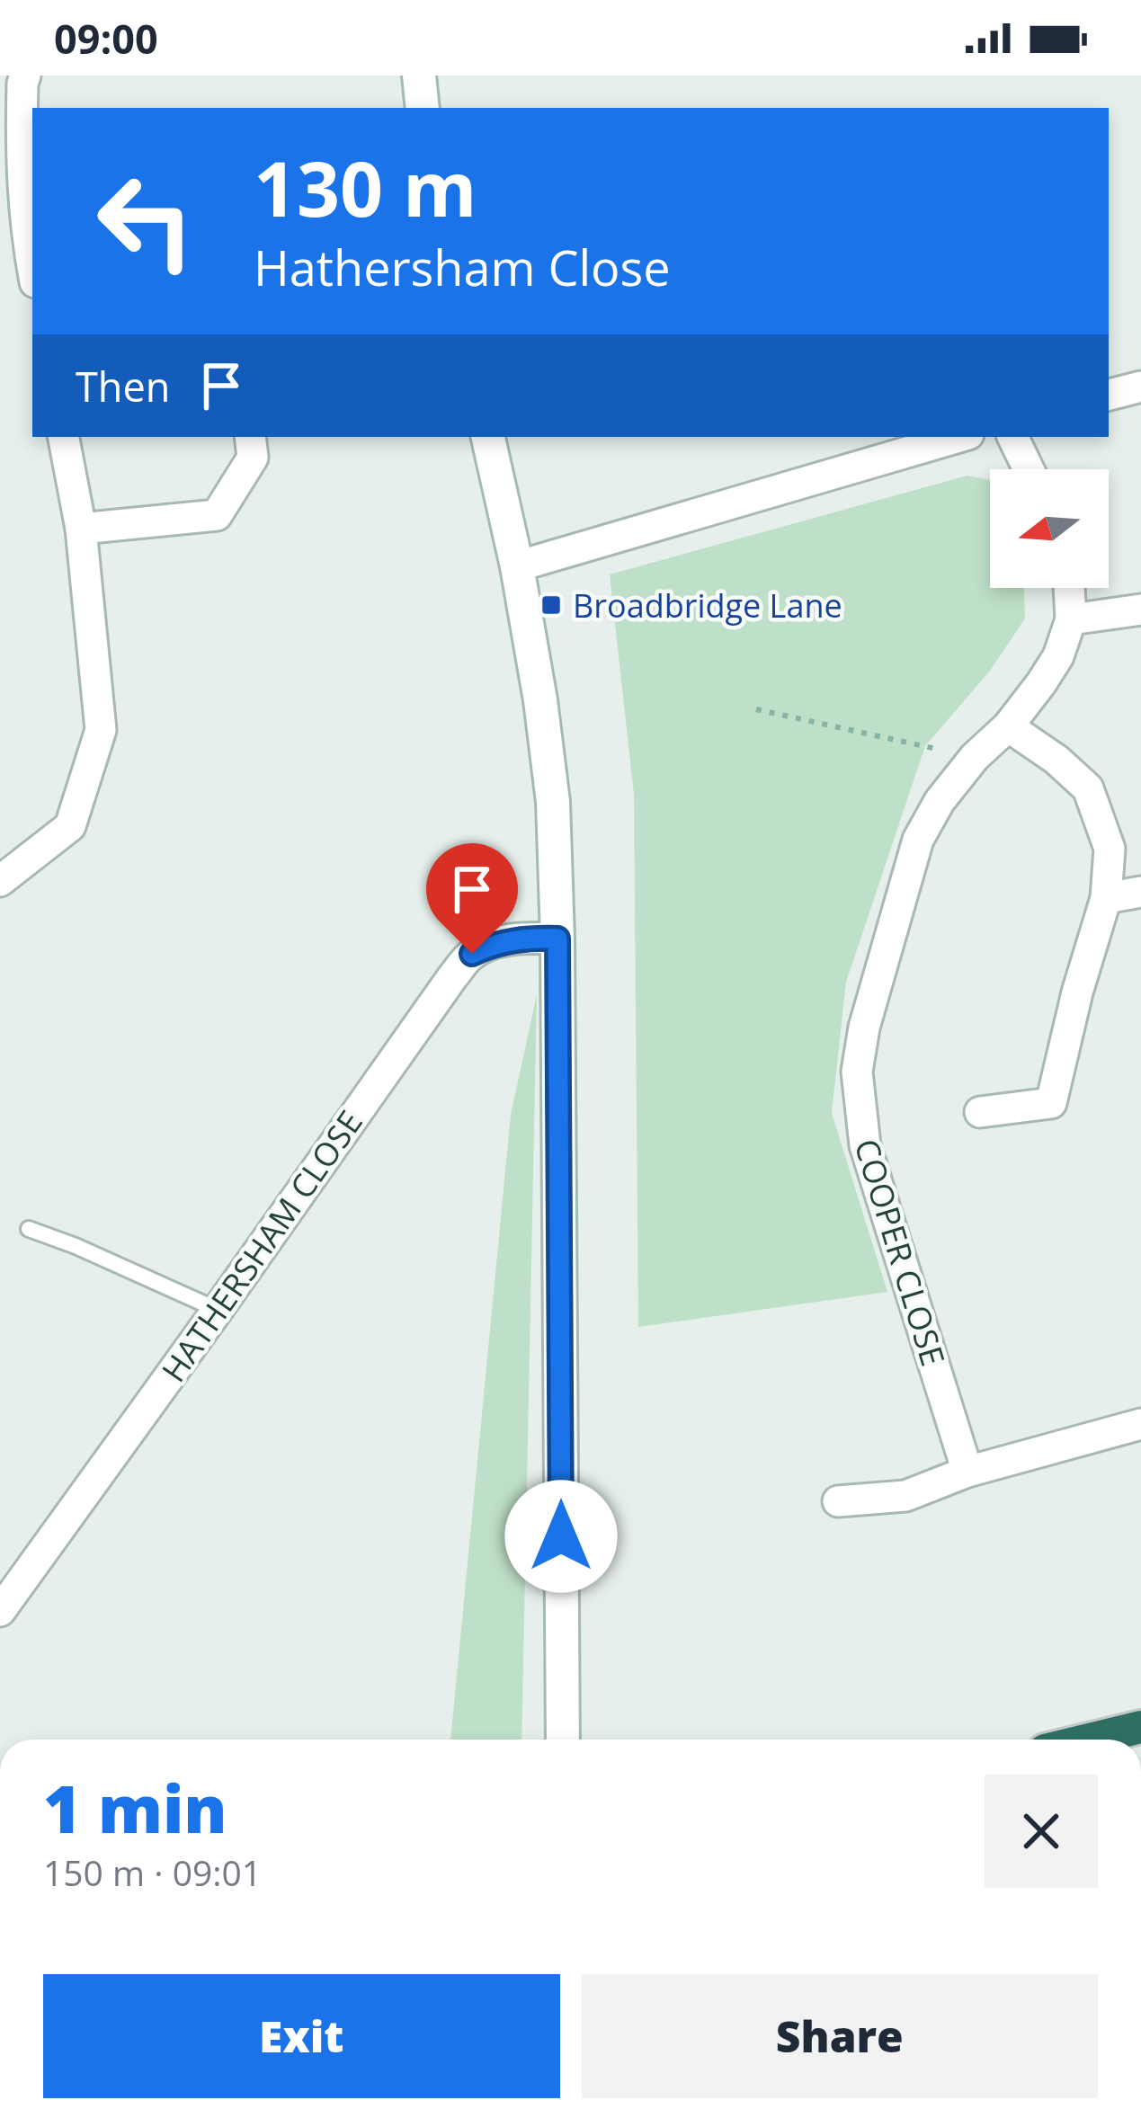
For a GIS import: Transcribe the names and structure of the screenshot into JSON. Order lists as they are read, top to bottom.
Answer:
{
  "streets": {
    "street": ["HATHERSHAM CLOSE", "COOPER CLOSE"]
  },
  "places": {
    "transit": ["Broadbridge Lane"]
  },
  "north": "left",
  "page": {
    "status": "09:00",
    "turn": ["130 m", "Hathersham Close"],
    "then": "Then",
    "heading": ["1 min", "150 m · 09:01"],
    "buttons": ["Exit", "Share"]
  }
}
